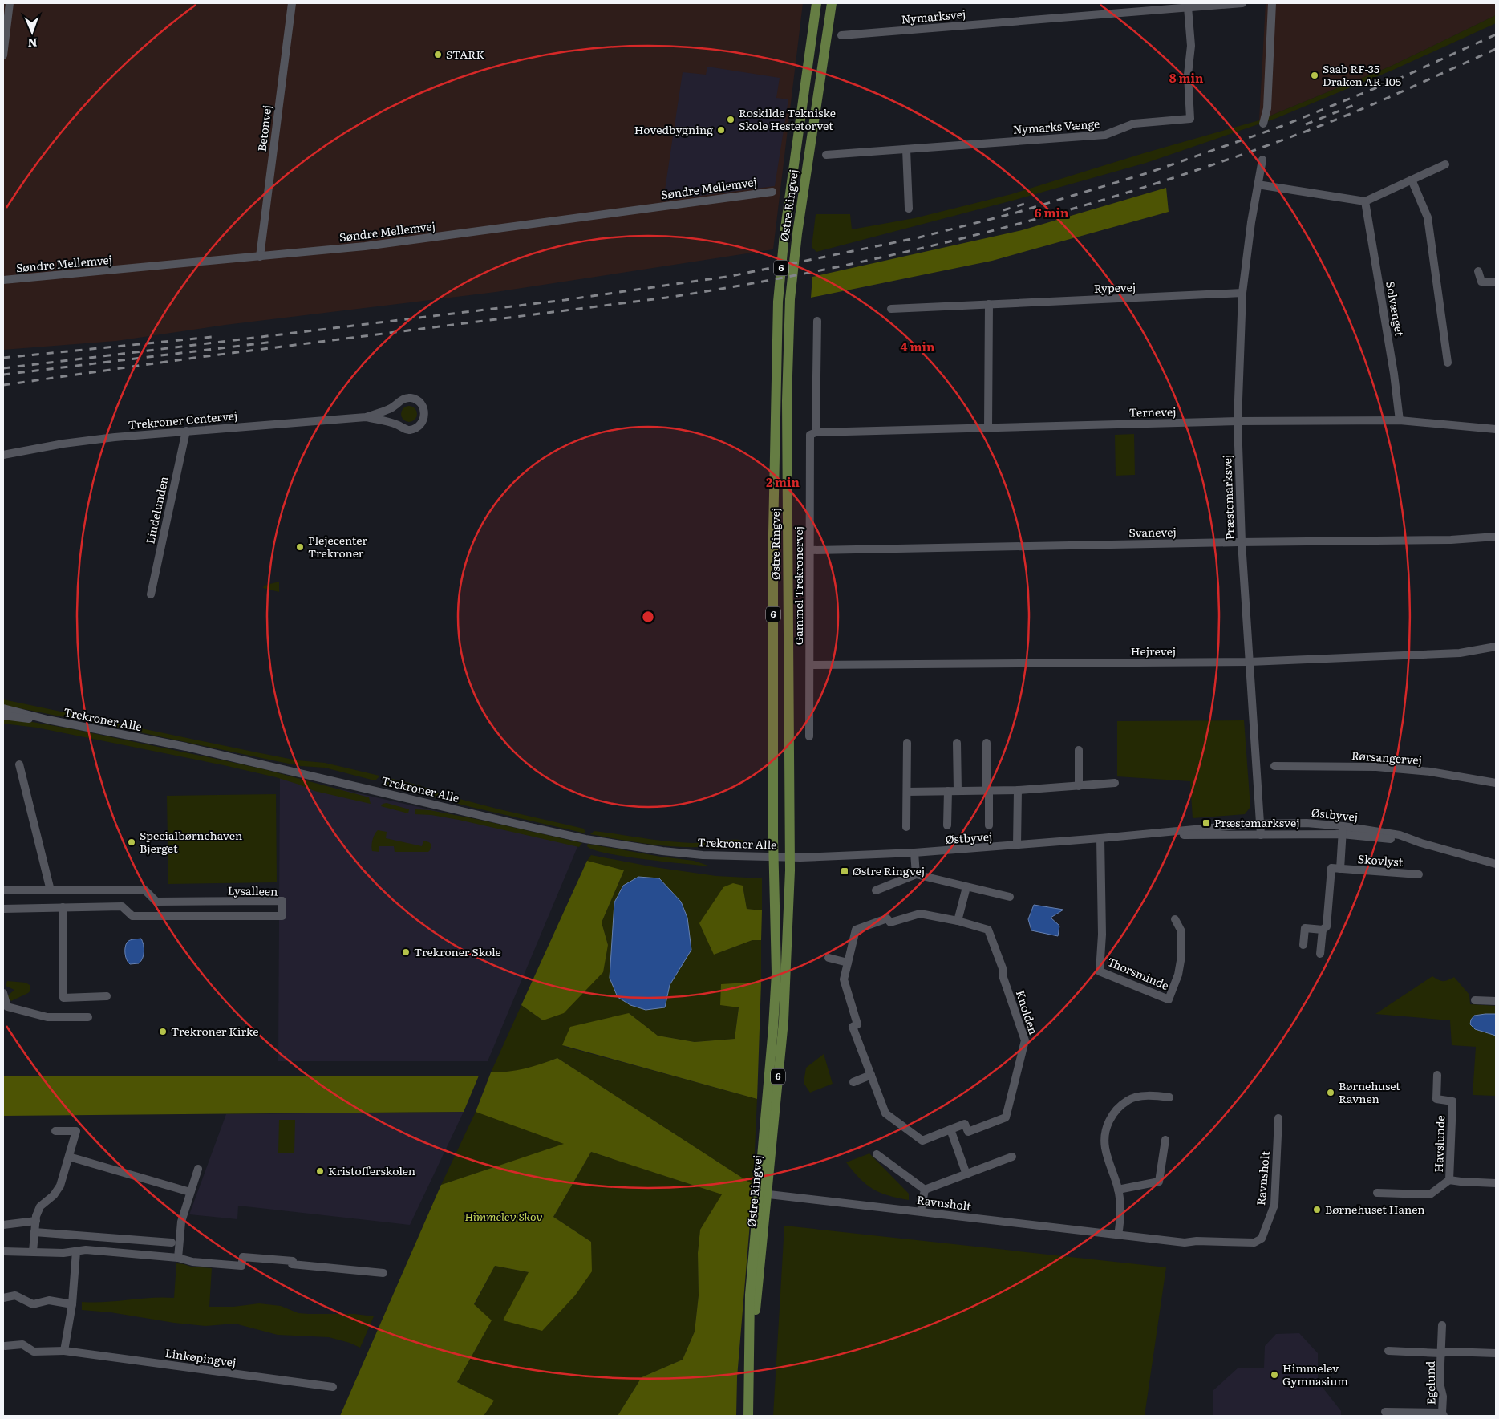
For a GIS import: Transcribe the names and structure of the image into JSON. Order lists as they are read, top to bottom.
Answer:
{
  "streets": {
    "main road": ["Østre Ringvej", "6"],
    "street": [
      "Nymarksvej",
      "Nymarks Vænge",
      "Betonvej",
      "Søndre Mellemvej",
      "Rypevej",
      "Solvænget",
      "Ternevej",
      "Trekroner Centervej",
      "Præstemarksvej",
      "Lindelunden",
      "Svanevej",
      "Gammel Trekronervej",
      "Hejrevej",
      "Trekroner Alle",
      "Rørsangervej",
      "Østbyvej",
      "Skovlyst",
      "Lysalleen",
      "Thorsminde",
      "Knolden",
      "Havslunde",
      "Ravnsholt",
      "Linkøpingvej",
      "Egelund"
    ]
  },
  "crossings": [
    ["Nymarksvej", "Nymarks Vænge"],
    ["Betonvej", "Søndre Mellemvej"],
    ["Østre Ringvej", "Trekroner Alle"],
    ["Østre Ringvej", "Østbyvej"],
    ["Østre Ringvej", "Ravnsholt"],
    ["Rypevej", "Præstemarksvej"],
    ["Solvænget", "Ternevej"],
    ["Ternevej", "Præstemarksvej"],
    ["Ternevej", "Gammel Trekronervej"],
    ["Trekroner Centervej", "Lindelunden"],
    ["Præstemarksvej", "Svanevej"],
    ["Præstemarksvej", "Hejrevej"],
    ["Præstemarksvej", "Østbyvej"],
    ["Svanevej", "Gammel Trekronervej"],
    ["Gammel Trekronervej", "Hejrevej"],
    ["Trekroner Alle", "Østbyvej"],
    ["Østbyvej", "Thorsminde"]
  ],
  "parks": ["Himmelev Skov"],
  "places": {
    "other": [
      "STARK",
      "Saab RF-35 Draken AR-105",
      "Roskilde Tekniske Skole Hestetorvet",
      "Hovedbygning",
      "Plejecenter Trekroner",
      "Specialbørnehaven Bjerget",
      "Trekroner Skole",
      "Trekroner Kirke",
      "Børnehuset Ravnen",
      "Kristofferskolen",
      "Børnehuset Hanen",
      "Himmelev Gymnasium"
    ],
    "transit": ["Præstemarksvej", "Østre Ringvej"]
  },
  "north": "bottom",
  "rings": [
    "8 min",
    "6 min",
    "4 min",
    "2 min"
  ]
}
